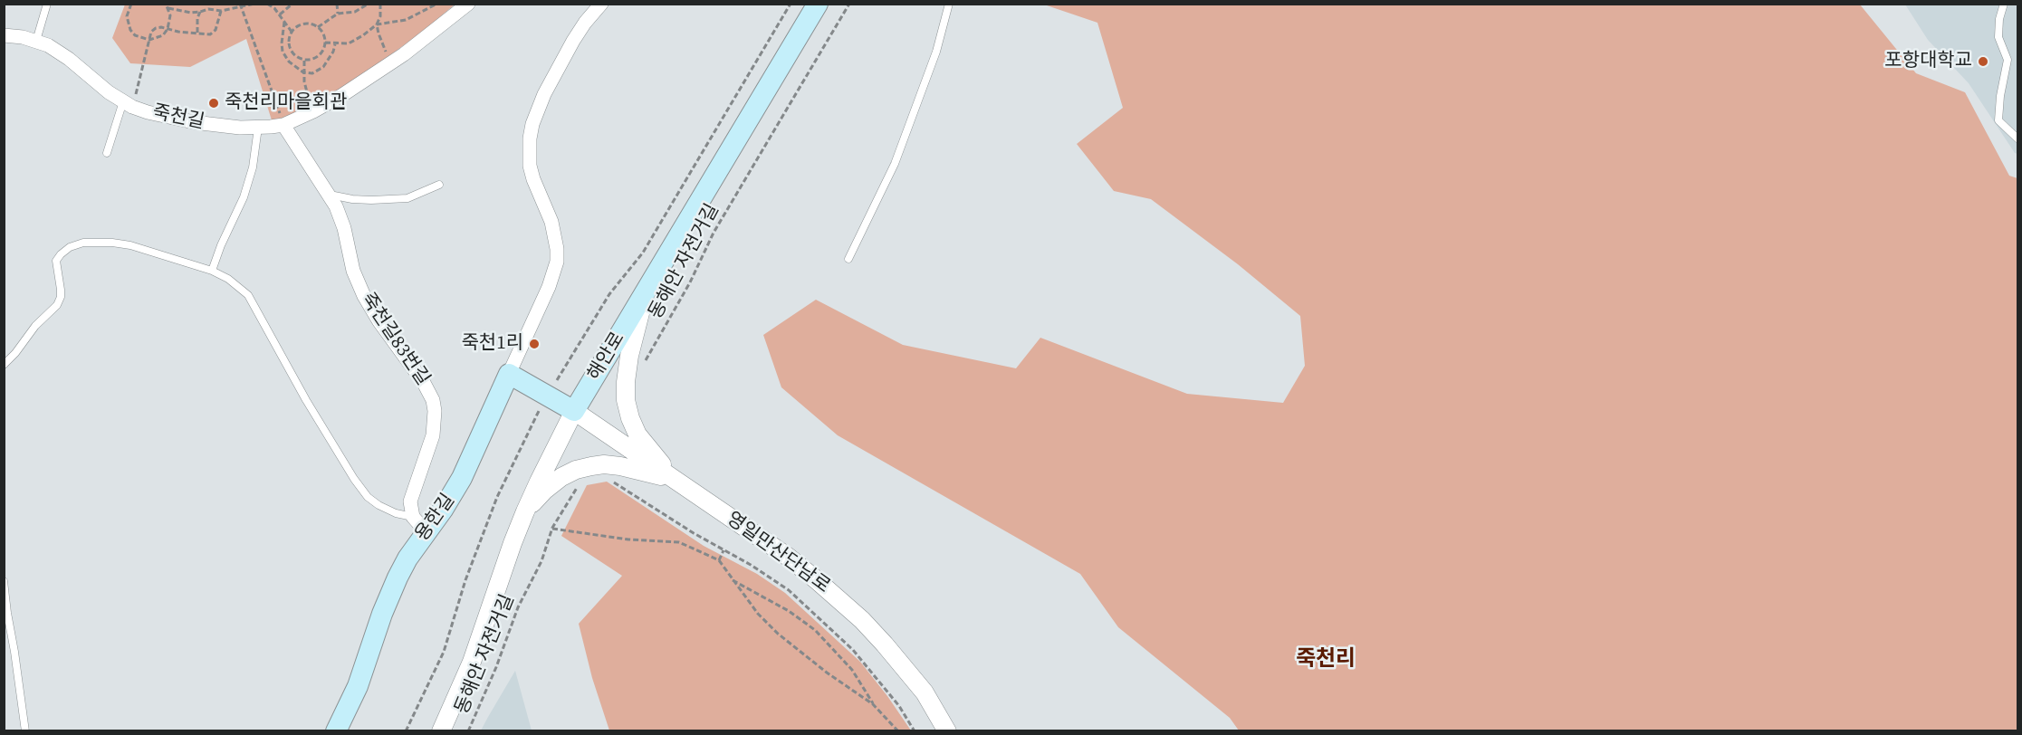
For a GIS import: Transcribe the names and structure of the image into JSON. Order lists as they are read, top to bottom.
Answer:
{
  "streets": {
    "main road": ["해안로", "용한길"],
    "street": ["죽천길", "죽천길83번길", "영일만산단남로"],
    "path": ["동해안 자전거길"]
  },
  "crossings": [
    ["죽천길", "죽천길83번길"],
    ["죽천길83번길", "용한길"],
    ["해안로", "영일만산단남로"]
  ],
  "districts": ["죽천리"],
  "places": ["포항대학교", "죽천리마을회관", "죽천1리"]
}
